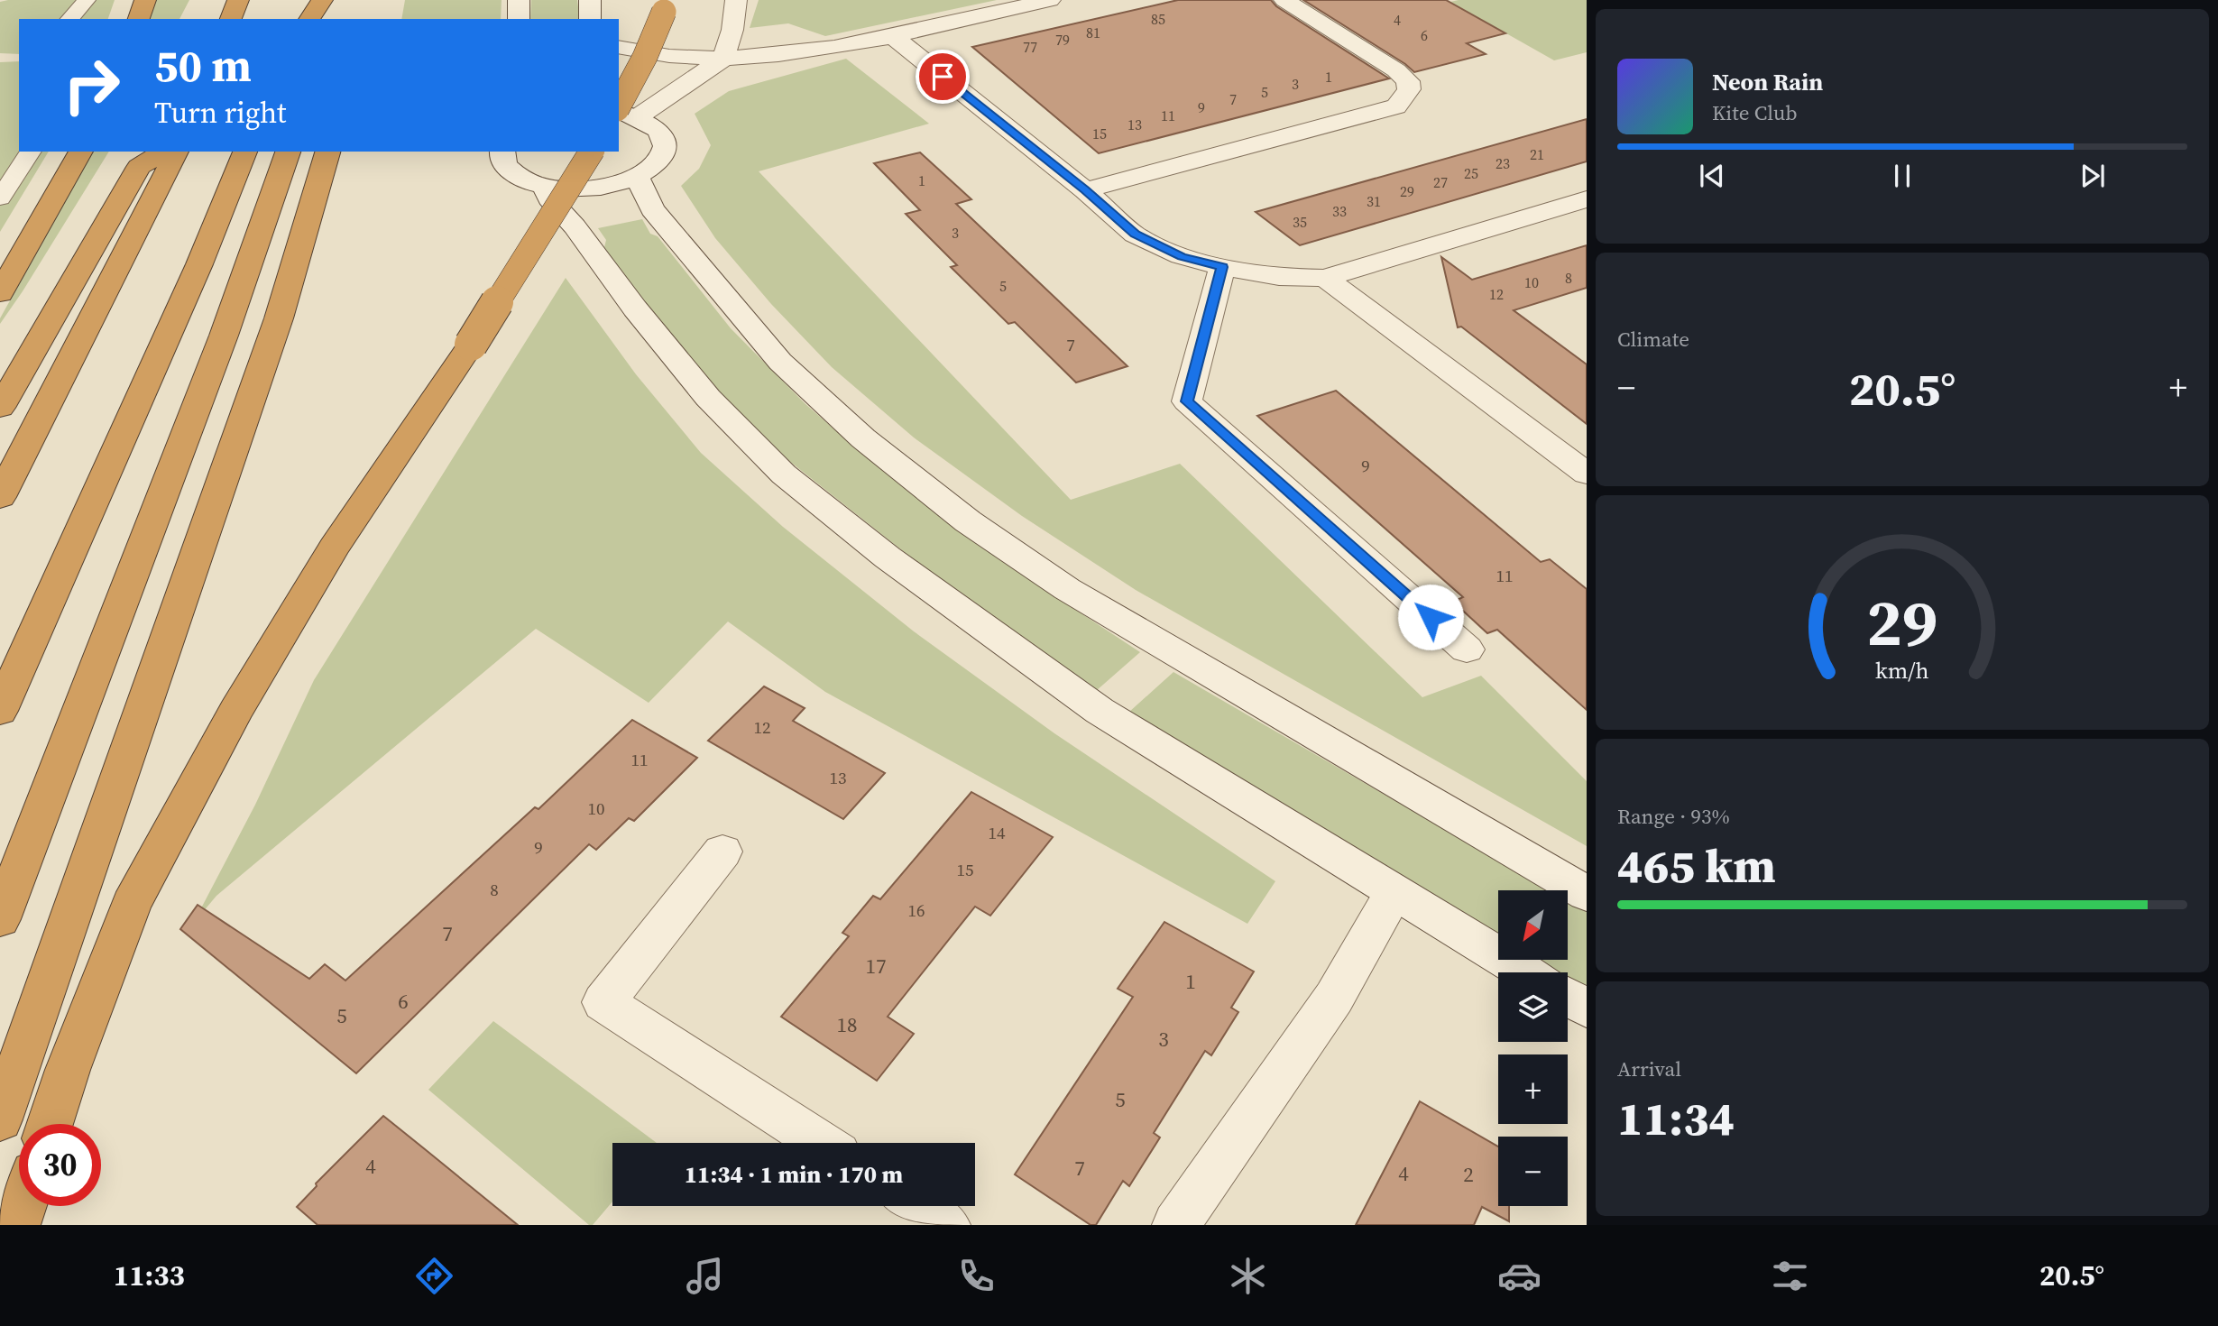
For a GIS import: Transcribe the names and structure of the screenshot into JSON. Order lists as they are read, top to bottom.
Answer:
{
  "house_numbers": [
    "85",
    "4",
    "81",
    "6",
    "79",
    "77",
    "1",
    "3",
    "5",
    "7",
    "9",
    "11",
    "13",
    "15",
    "21",
    "23",
    "25",
    "1",
    "27",
    "29",
    "31",
    "33",
    "35",
    "3",
    "8",
    "10",
    "5",
    "12",
    "7",
    "9",
    "11",
    "12",
    "11",
    "13",
    "10",
    "14",
    "9",
    "15",
    "8",
    "16",
    "7",
    "17",
    "1",
    "6",
    "5",
    "18",
    "3",
    "5",
    "4",
    "7",
    "4",
    "2"
  ],
  "north": "bottom left",
  "page": {
    "turn": ["50 m", "Turn right"],
    "song": ["Neon Rain", "Kite Club"],
    "tile": [
      "Climate",
      ["Range · 93%", "465 km"],
      ["Arrival", "11:34"]
    ],
    "heat": ["−", "20.5°", "+"],
    "map_buttons": ["+", "−"],
    "limit": "30",
    "trip": "11:34 · 1 min · 170 m",
    "tabs": ["11:33", "20.5°"],
    "gauge": ["29", "km/h"]
  }
}
